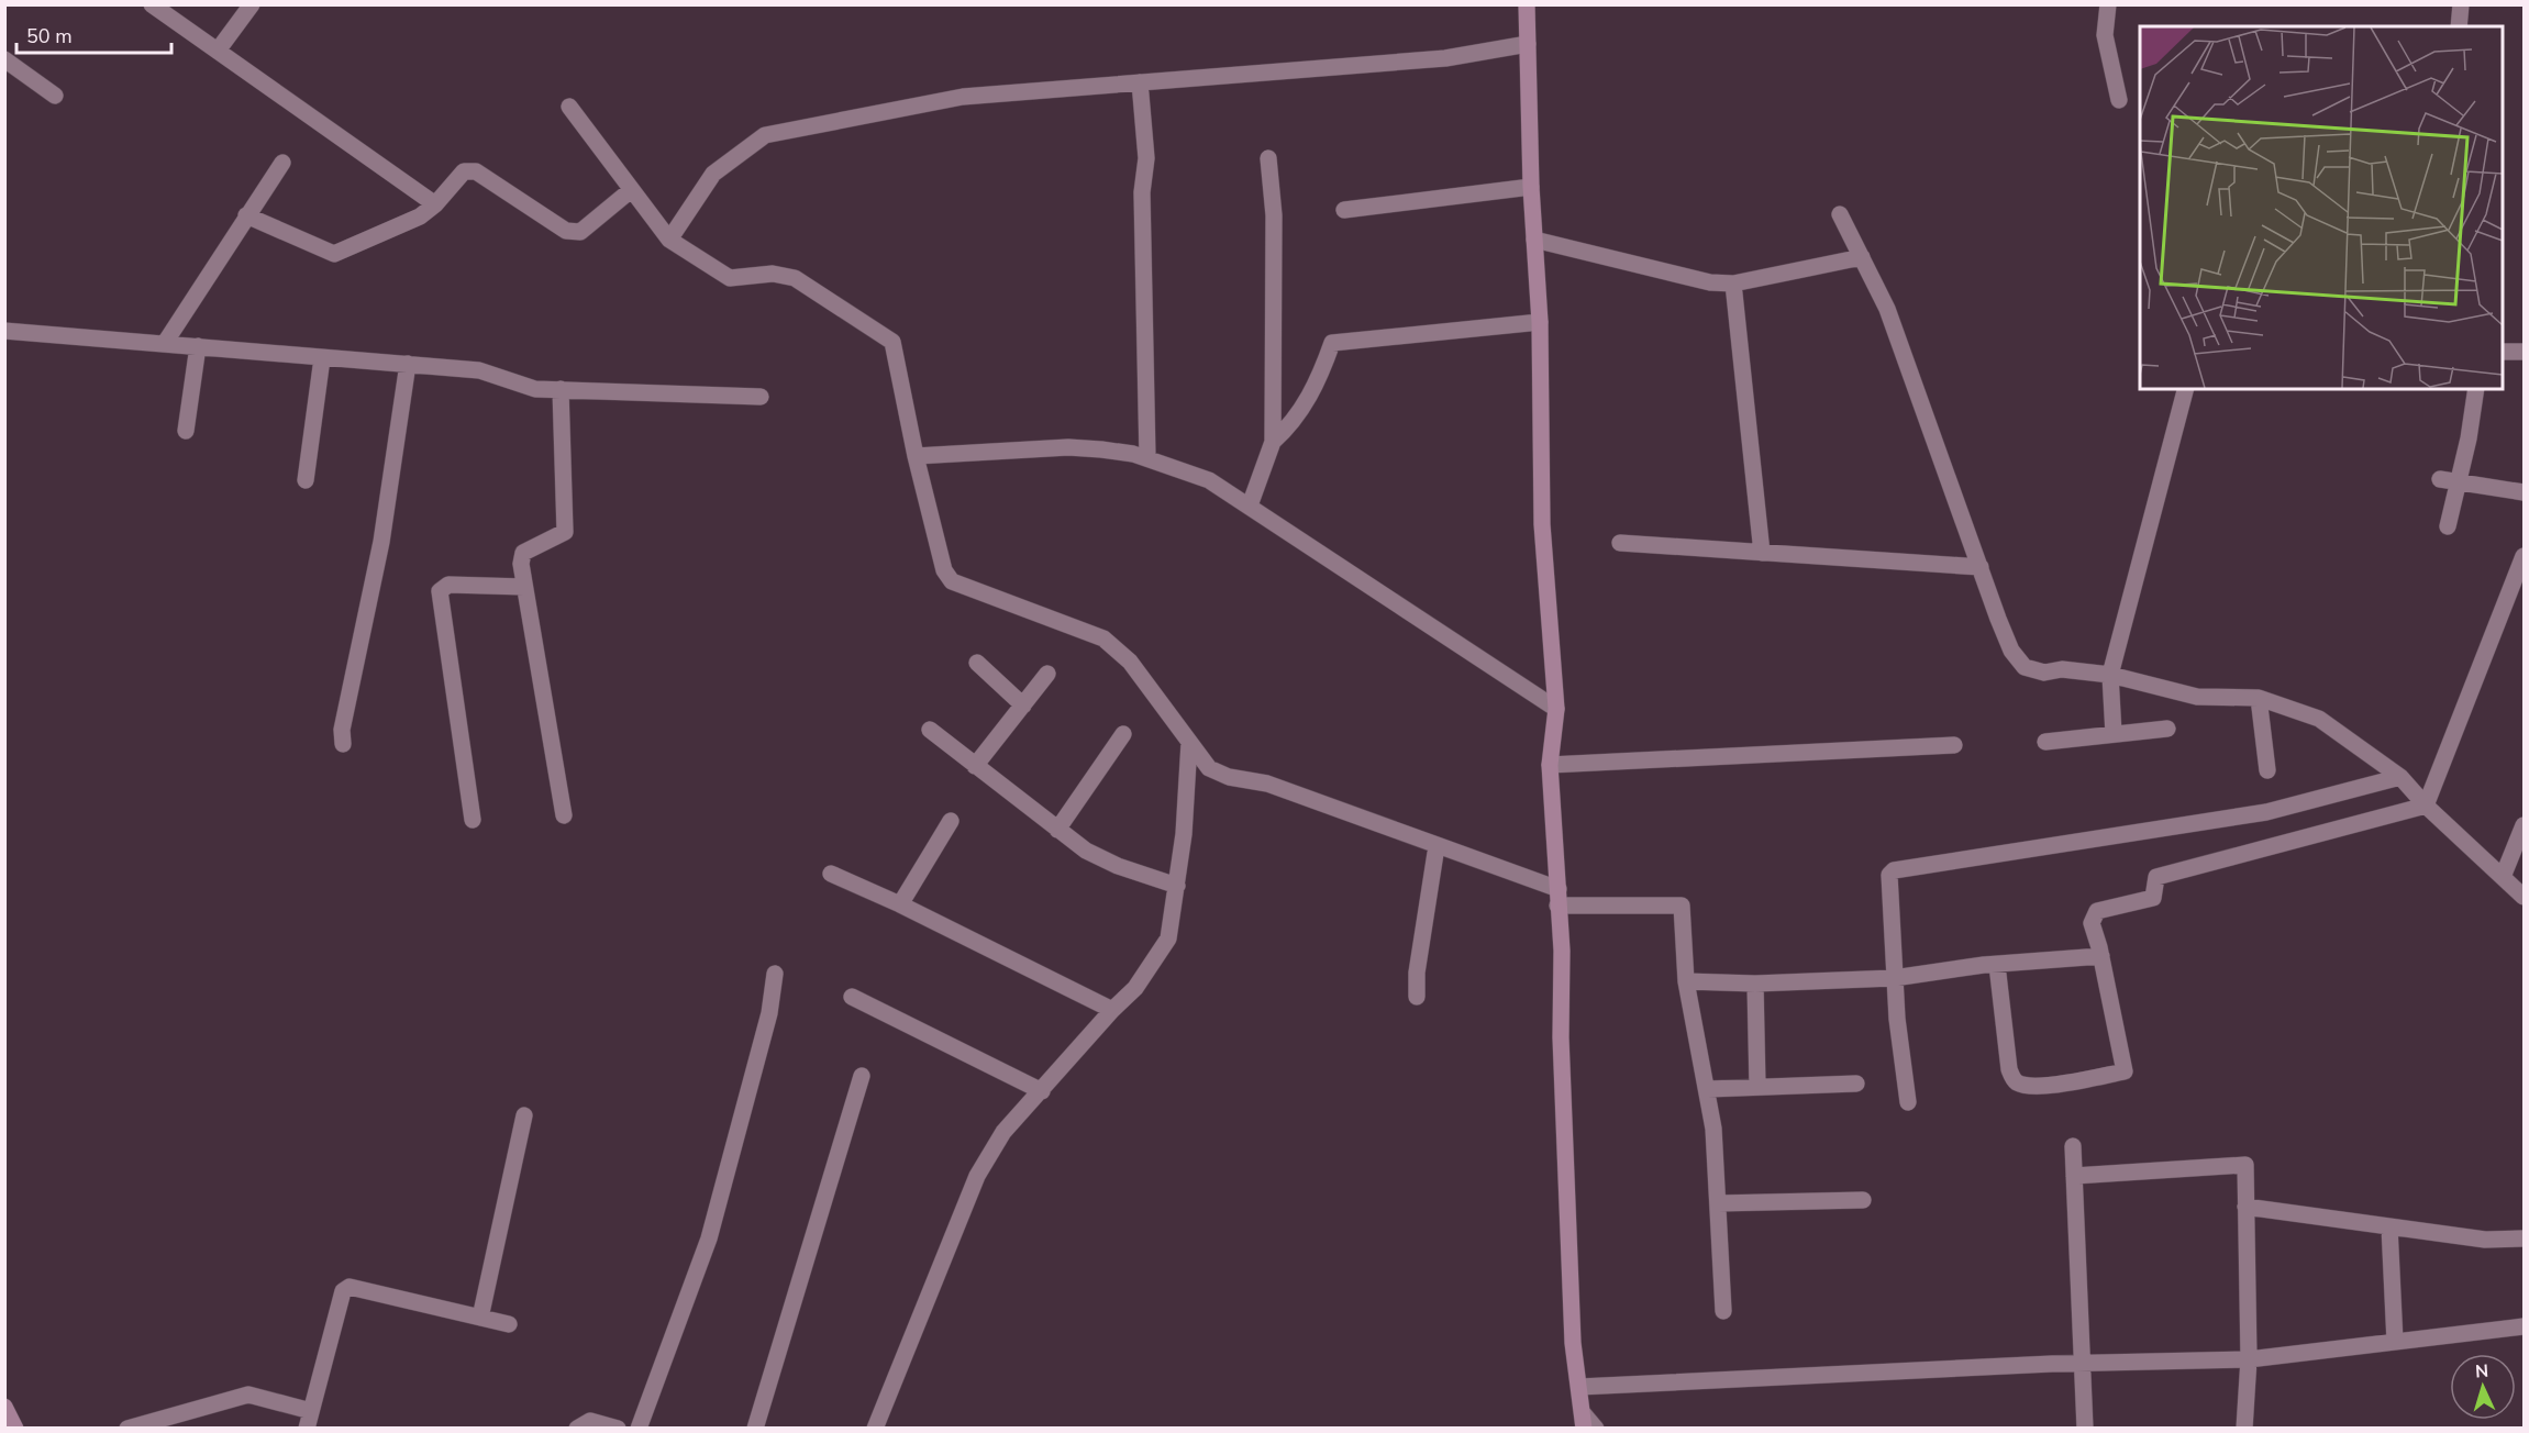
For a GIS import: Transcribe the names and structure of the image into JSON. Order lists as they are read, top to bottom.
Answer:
{
  "scale_bar": "50 m",
  "north": "top"
}
